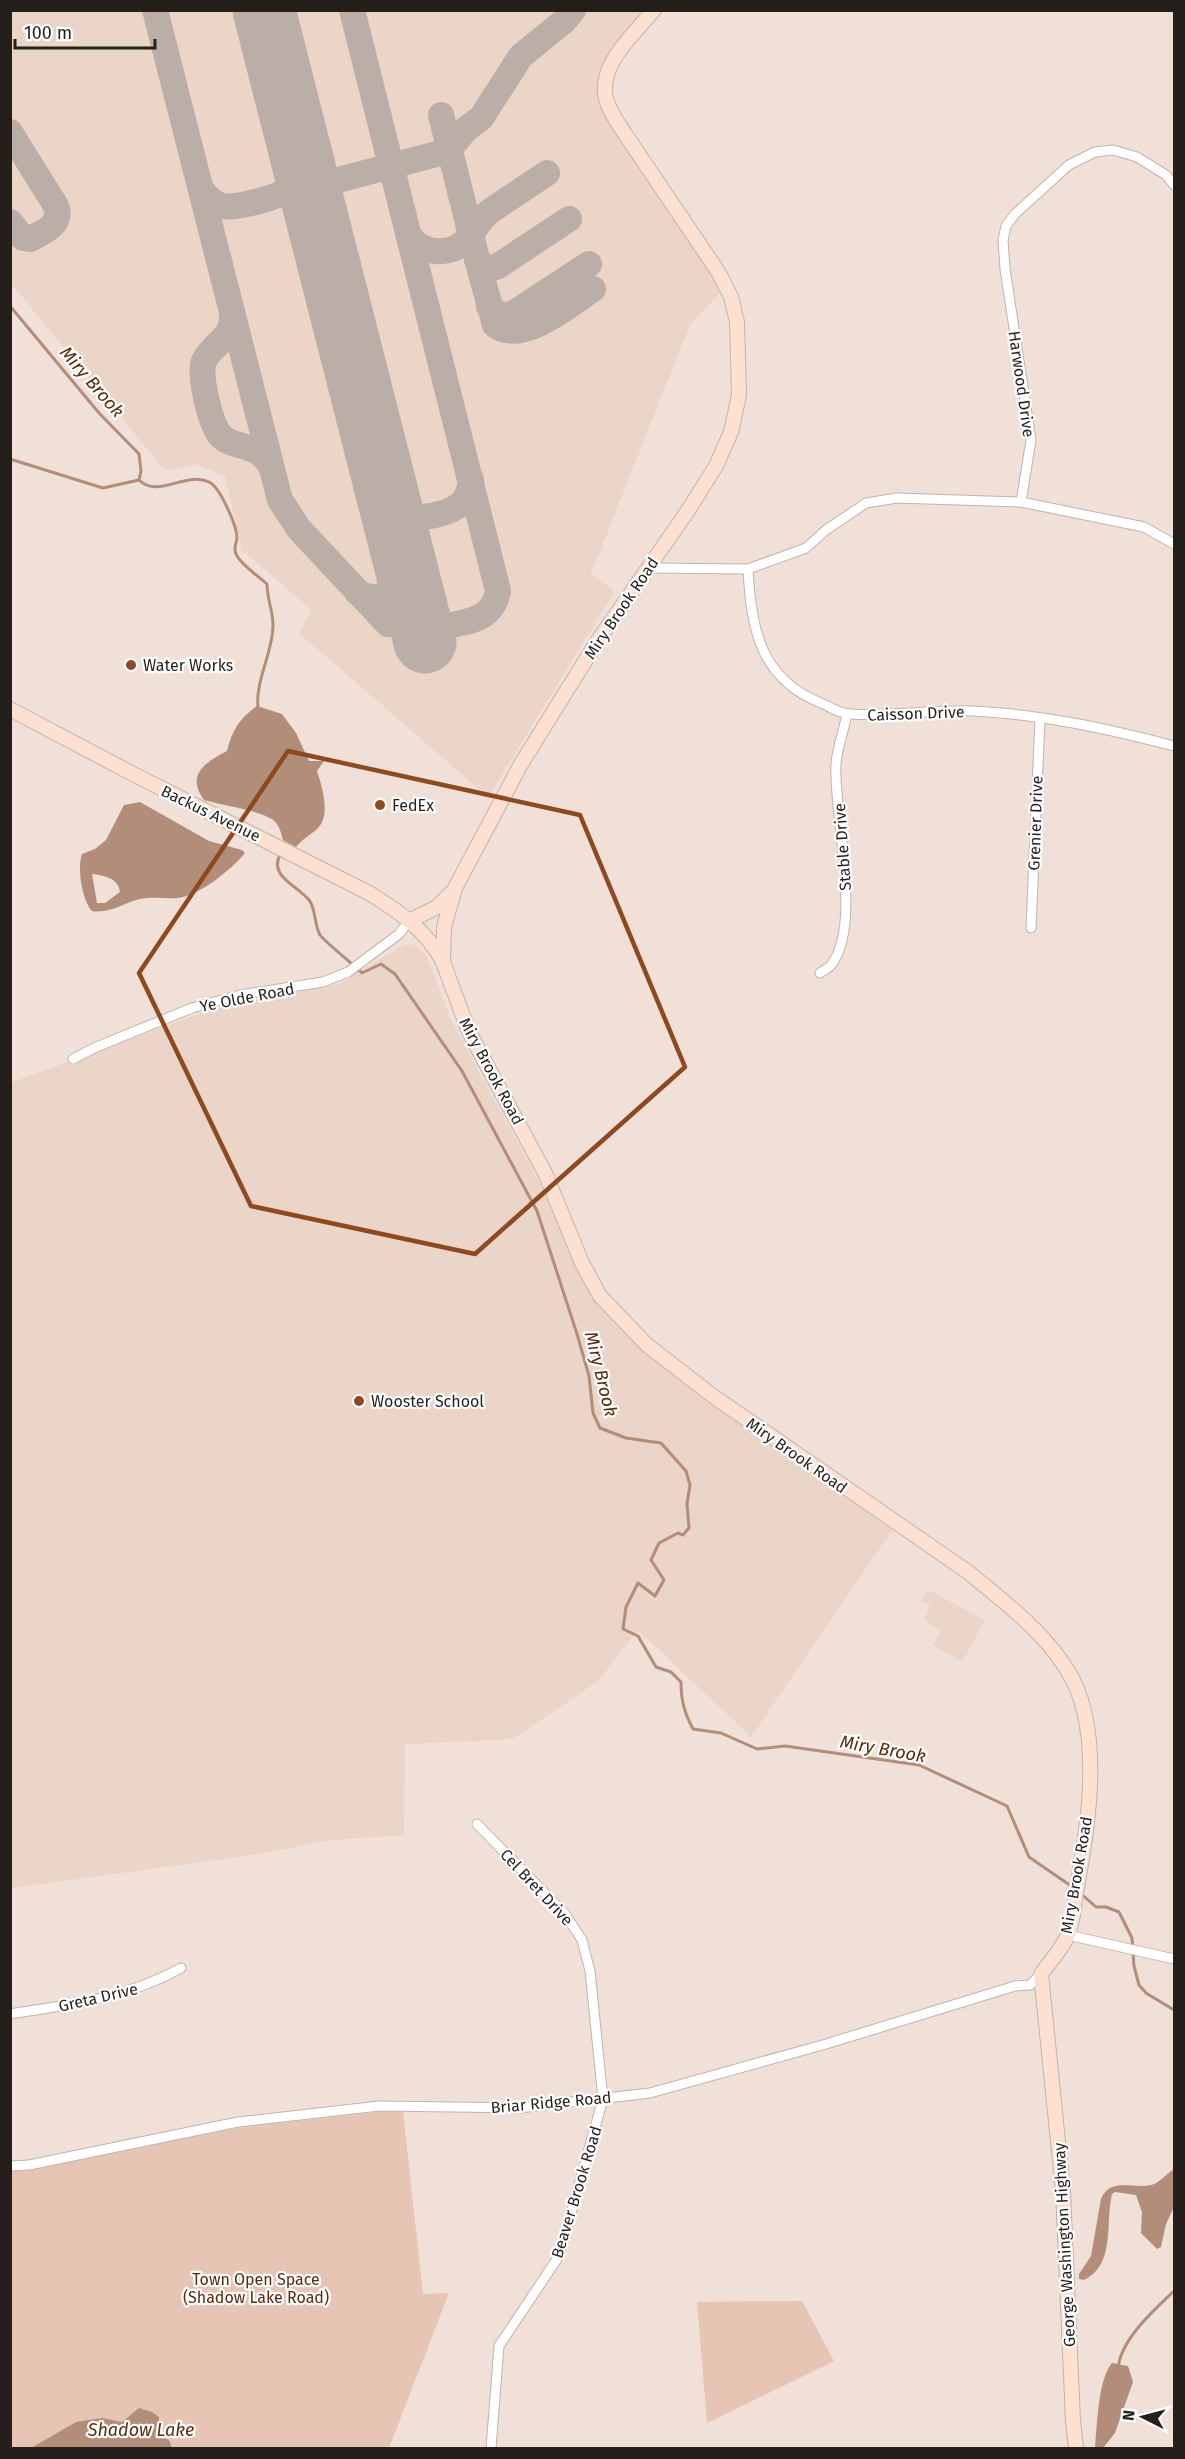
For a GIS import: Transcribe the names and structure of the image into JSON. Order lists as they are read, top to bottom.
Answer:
{
  "streets": {
    "main road": ["Miry Brook Road", "Backus Avenue", "George Washington Highway"],
    "street": [
      "Harwood Drive",
      "Caisson Drive",
      "Grenier Drive",
      "Stable Drive",
      "Ye Olde Road",
      "Cel Bret Drive",
      "Greta Drive",
      "Briar Ridge Road",
      "Beaver Brook Road"
    ]
  },
  "crossings": [
    ["Miry Brook Road", "Backus Avenue"],
    ["Miry Brook Road", "Briar Ridge Road"],
    ["Miry Brook Road", "George Washington Highway"],
    ["Caisson Drive", "Grenier Drive"],
    ["Caisson Drive", "Stable Drive"],
    ["Backus Avenue", "Ye Olde Road"],
    ["Cel Bret Drive", "Briar Ridge Road"],
    ["Cel Bret Drive", "Beaver Brook Road"],
    ["Briar Ridge Road", "Beaver Brook Road"],
    ["Briar Ridge Road", "George Washington Highway"]
  ],
  "water": ["Miry Brook", "Shadow Lake"],
  "parks": ["Town Open Space (Shadow Lake Road)"],
  "places": ["Water Works", "FedEx", "Wooster School"],
  "scale_bar": "100 m",
  "north": "left"
}
